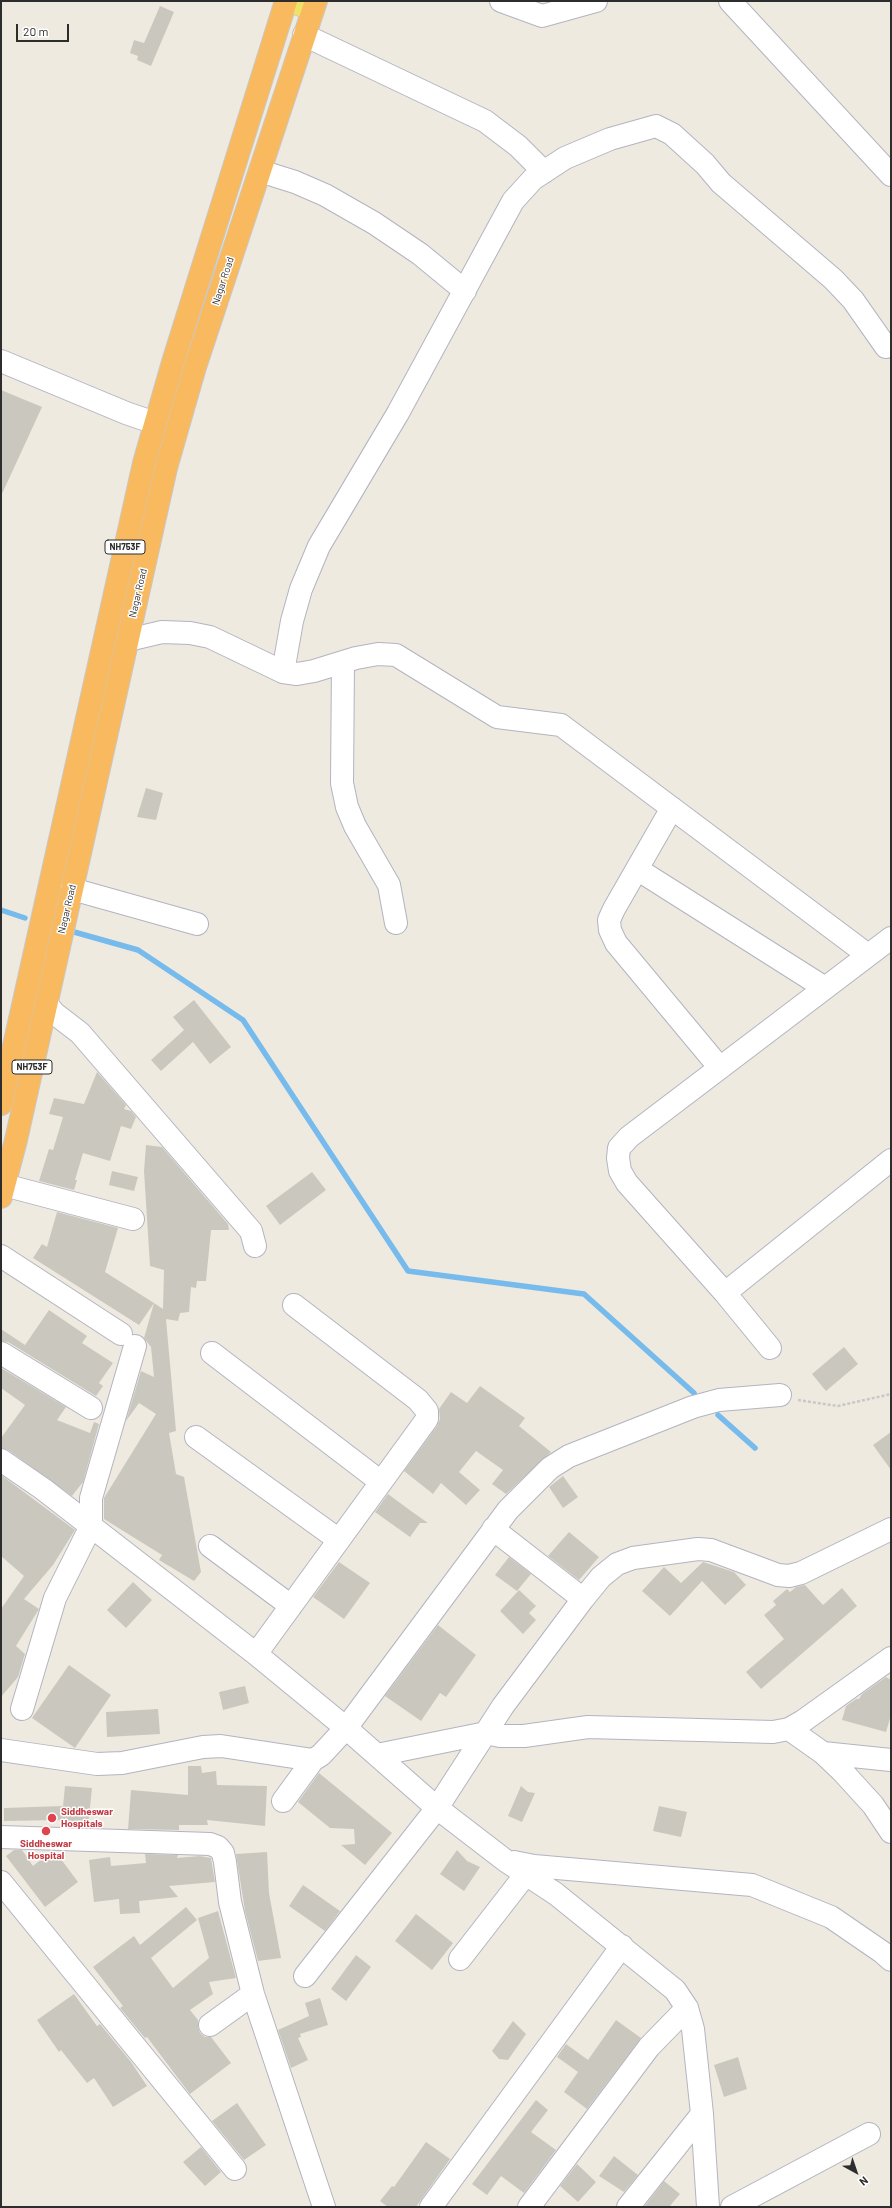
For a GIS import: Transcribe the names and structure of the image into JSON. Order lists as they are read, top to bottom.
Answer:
{
  "streets": {
    "highway": ["Nagar Road", "NH753F"]
  },
  "places": ["Siddheswar Hospitals", "Siddheswar Hospital"],
  "scale_bar": "20 m",
  "north": "bottom right"
}
